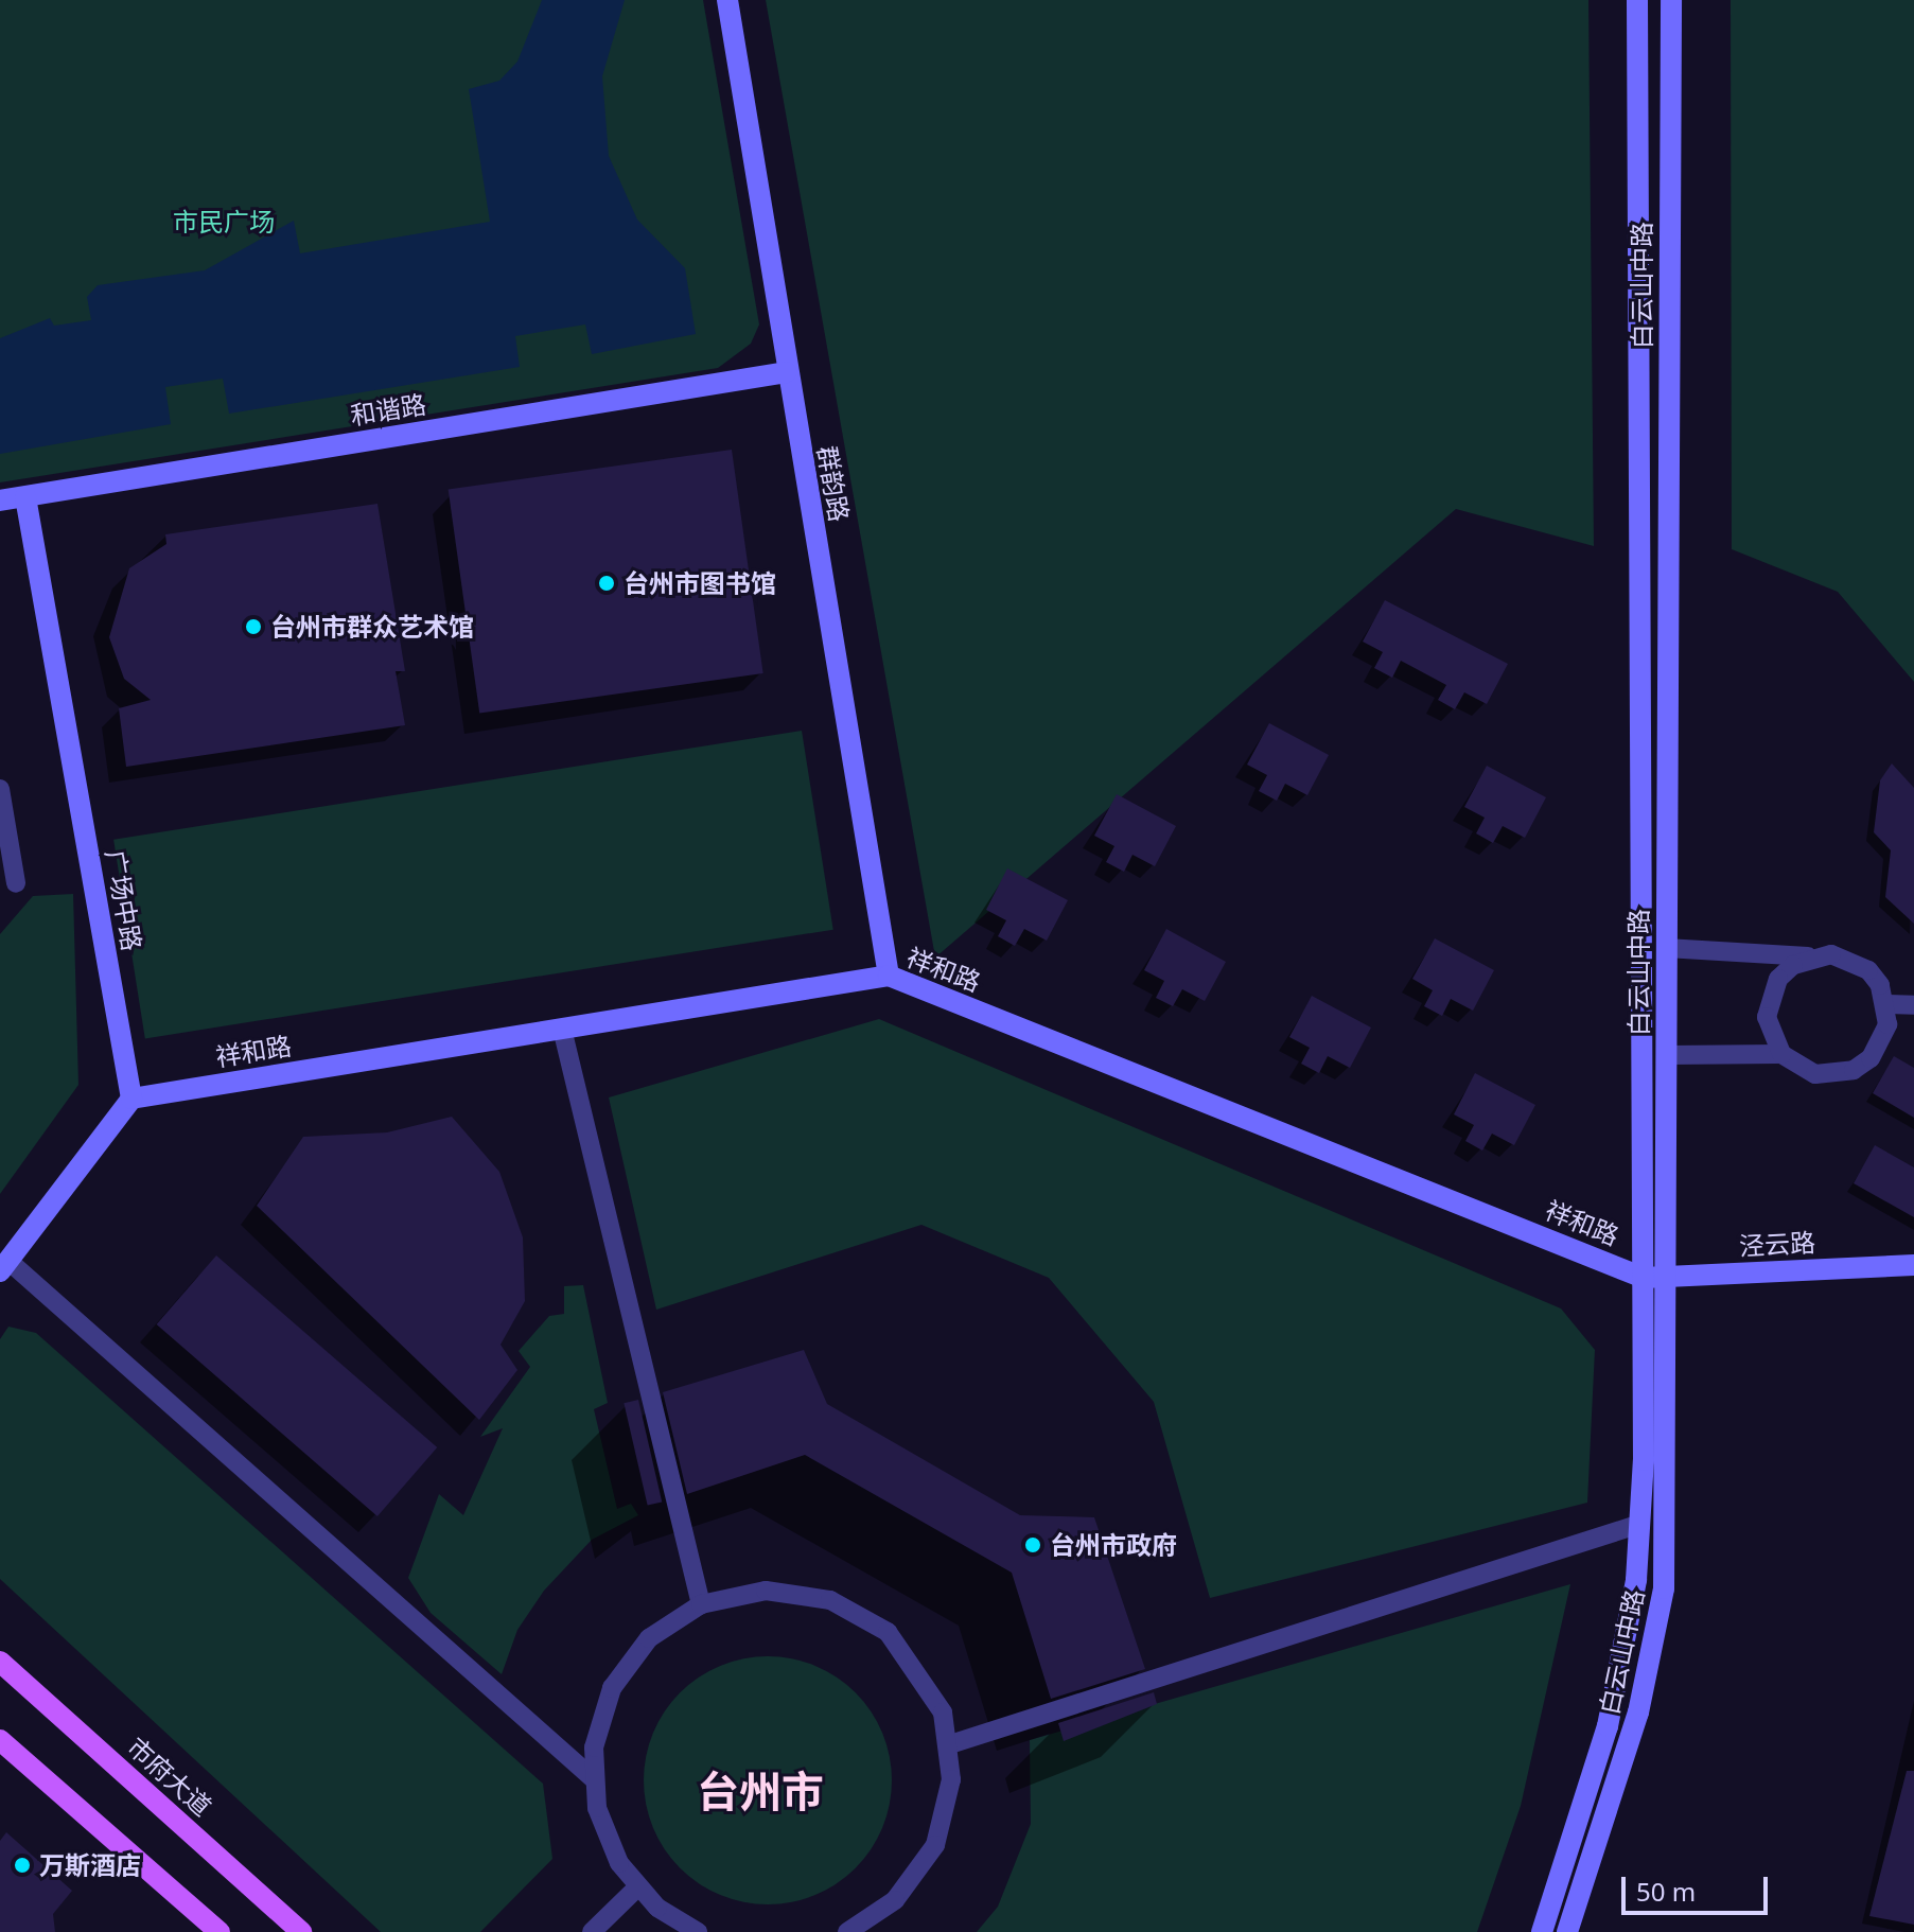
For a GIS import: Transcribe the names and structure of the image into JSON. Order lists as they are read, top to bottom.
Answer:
{
  "streets": {
    "main road": ["市府大道"],
    "street": [
      "白云山中路",
      "和谐路",
      "群韵路",
      "广场中路",
      "祥和路",
      "泾云路"
    ]
  },
  "crossings": [
    ["白云山中路", "祥和路"],
    ["白云山中路", "泾云路"],
    ["和谐路", "群韵路"],
    ["和谐路", "广场中路"],
    ["群韵路", "祥和路"],
    ["广场中路", "祥和路"],
    ["祥和路", "泾云路"]
  ],
  "districts": ["台州市"],
  "parks": ["市民广场"],
  "places": [
    "台州市图书馆",
    "台州市群众艺术馆",
    "台州市政府",
    "万斯酒店"
  ],
  "scale_bar": "50 m"
}
